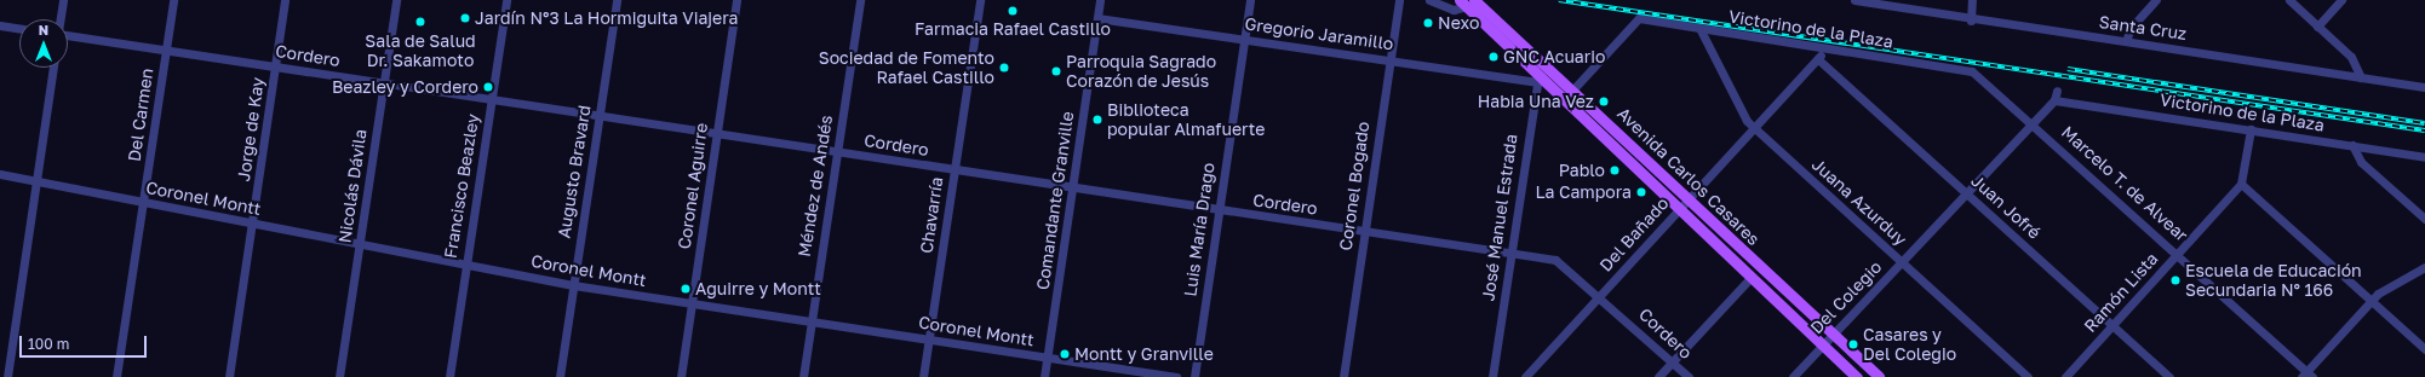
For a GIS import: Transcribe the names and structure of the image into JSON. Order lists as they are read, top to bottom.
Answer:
{
  "streets": {
    "main road": ["Avenida Carlos Casares"],
    "street": [
      "Santa Cruz",
      "Victorino de la Plaza",
      "Gregorio Jaramillo",
      "Cordero",
      "Del Carmen",
      "Jorge de Kay",
      "Augusto Bravard",
      "Marcelo T. de Alvear",
      "Nicolás Dávila",
      "Francisco Beazley",
      "Coronel Aguirre",
      "Méndez de Andés",
      "Coronel Bogado",
      "Coronel Montt",
      "Comandante Granville",
      "Juana Azurduy",
      "Juan Jofré",
      "Chavarría",
      "José Manuel Estrada",
      "Luis María Drago",
      "Del Bañado",
      "Ramón Lista",
      "Del Colegio"
    ]
  },
  "crossings": [
    ["Victorino de la Plaza", "Avenida Carlos Casares"],
    ["Victorino de la Plaza", "Marcelo T. de Alvear"],
    ["Victorino de la Plaza", "Juana Azurduy"],
    ["Victorino de la Plaza", "Del Colegio"],
    ["Gregorio Jaramillo", "Avenida Carlos Casares"],
    ["Gregorio Jaramillo", "Coronel Bogado"],
    ["Gregorio Jaramillo", "Comandante Granville"],
    ["Gregorio Jaramillo", "José Manuel Estrada"],
    ["Gregorio Jaramillo", "Luis María Drago"],
    ["Cordero", "Del Carmen"],
    ["Cordero", "Jorge de Kay"],
    ["Cordero", "Augusto Bravard"],
    ["Cordero", "Nicolás Dávila"],
    ["Cordero", "Francisco Beazley"],
    ["Cordero", "Coronel Aguirre"],
    ["Cordero", "Méndez de Andés"],
    ["Cordero", "Coronel Bogado"],
    ["Cordero", "Comandante Granville"],
    ["Cordero", "Chavarría"],
    ["Cordero", "José Manuel Estrada"],
    ["Cordero", "Luis María Drago"],
    ["Cordero", "Del Bañado"],
    ["Del Carmen", "Coronel Montt"],
    ["Jorge de Kay", "Coronel Montt"],
    ["Augusto Bravard", "Coronel Montt"],
    ["Avenida Carlos Casares", "José Manuel Estrada"],
    ["Avenida Carlos Casares", "Del Bañado"],
    ["Avenida Carlos Casares", "Del Colegio"],
    ["Marcelo T. de Alvear", "Ramón Lista"],
    ["Marcelo T. de Alvear", "Del Colegio"],
    ["Nicolás Dávila", "Coronel Montt"],
    ["Francisco Beazley", "Coronel Montt"],
    ["Coronel Aguirre", "Coronel Montt"],
    ["Méndez de Andés", "Coronel Montt"],
    ["Coronel Montt", "Comandante Granville"],
    ["Coronel Montt", "Chavarría"],
    ["Juana Azurduy", "Del Bañado"],
    ["Juana Azurduy", "Del Colegio"],
    ["Juan Jofré", "Del Bañado"],
    ["Juan Jofré", "Ramón Lista"],
    ["Juan Jofré", "Del Colegio"]
  ],
  "places": [
    "Farmacia Rafael Castillo",
    "Jardín N°3 La Hormiguita Viajera",
    "Sala de Salud Dr. Sakamoto",
    "Nexo",
    "GNC Acuario",
    "Sociedad de Fomento Rafael Castillo",
    "Parroquia Sagrado Corazón de Jesús",
    "Beazley y Cordero",
    "Habia Una Vez",
    "Biblioteca popular Almafuerte",
    "Pablo",
    "La Campora",
    "Escuela de Educación Secundaria N° 166",
    "Aguirre y Montt",
    "Casares y Del Colegio",
    "Montt y Granville"
  ],
  "scale_bar": "100 m",
  "north": "top"
}
